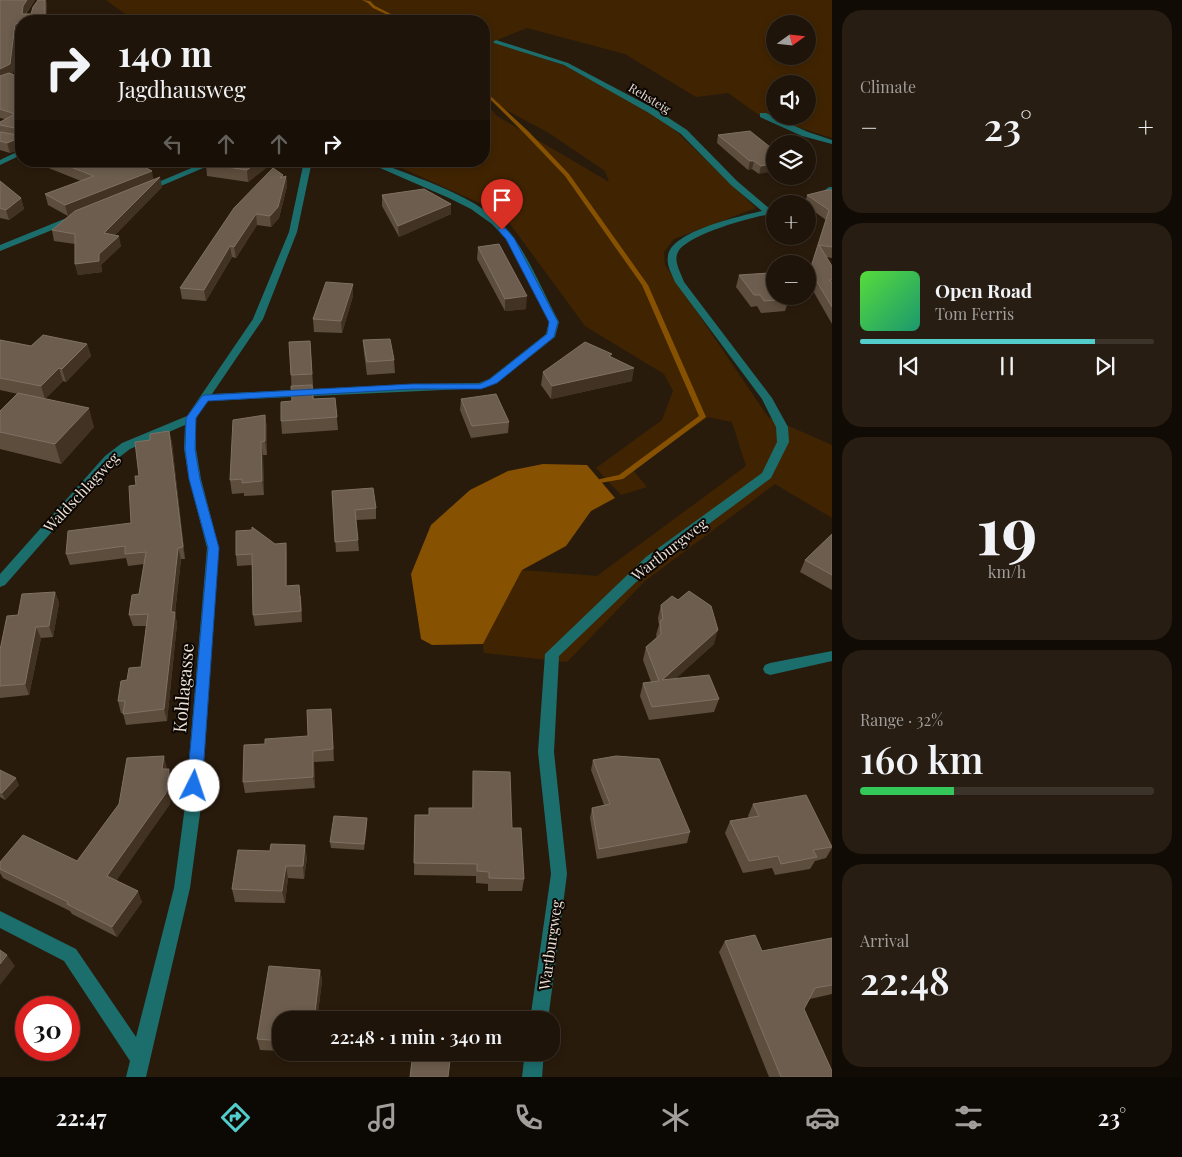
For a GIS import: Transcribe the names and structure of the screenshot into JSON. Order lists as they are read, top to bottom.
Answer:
{
  "streets": {
    "street": [
      "Rehsteig",
      "Waldschlagweg",
      "Wartburgweg",
      "Kohlagasse"
    ]
  },
  "crossings": [
    ["Waldschlagweg", "Kohlagasse"]
  ],
  "north": "right",
  "page": {
    "tile": [
      "Climate",
      ["19", "km/h"],
      ["Range · 32%", "160 km"],
      ["Arrival", "22:48"]
    ],
    "map_buttons": ["+", "−"],
    "turn": ["140 m", "Jagdhausweg"],
    "heat": ["−", "23°", "+"],
    "song": ["Open Road", "Tom Ferris"],
    "limit": "30",
    "trip": "22:48 · 1 min · 340 m",
    "tabs": ["22:47", "23°"]
  }
}
